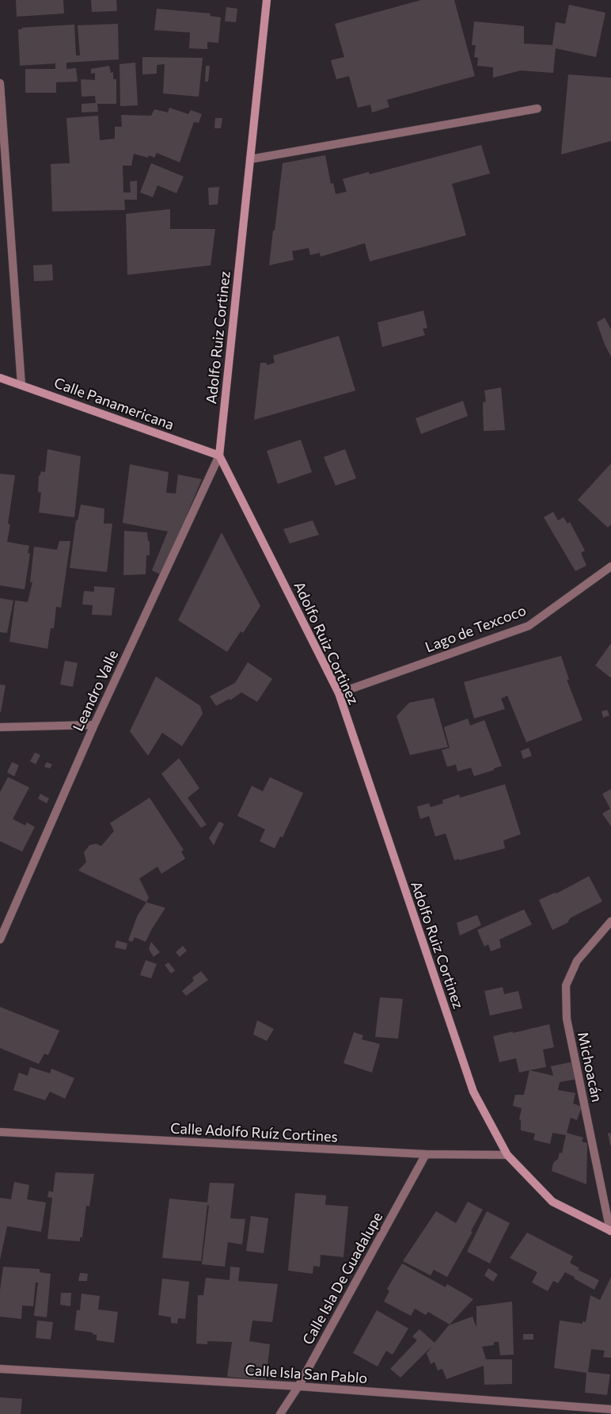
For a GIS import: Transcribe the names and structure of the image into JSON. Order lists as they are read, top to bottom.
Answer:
{
  "streets": {
    "main road": ["Adolfo Ruiz Cortinez", "Calle Panamericana"],
    "street": [
      "Lago de Texcoco",
      "Leandro Valle",
      "Michoacán",
      "Calle Adolfo Ruíz Cortines",
      "Calle Isla De Guadalupe",
      "Calle Isla San Pablo"
    ]
  },
  "crossings": [
    ["Adolfo Ruiz Cortinez", "Calle Panamericana"],
    ["Adolfo Ruiz Cortinez", "Lago de Texcoco"],
    ["Adolfo Ruiz Cortinez", "Leandro Valle"],
    ["Adolfo Ruiz Cortinez", "Michoacán"],
    ["Adolfo Ruiz Cortinez", "Calle Adolfo Ruíz Cortines"],
    ["Calle Panamericana", "Leandro Valle"],
    ["Calle Adolfo Ruíz Cortines", "Calle Isla De Guadalupe"],
    ["Calle Isla De Guadalupe", "Calle Isla San Pablo"]
  ]
}
